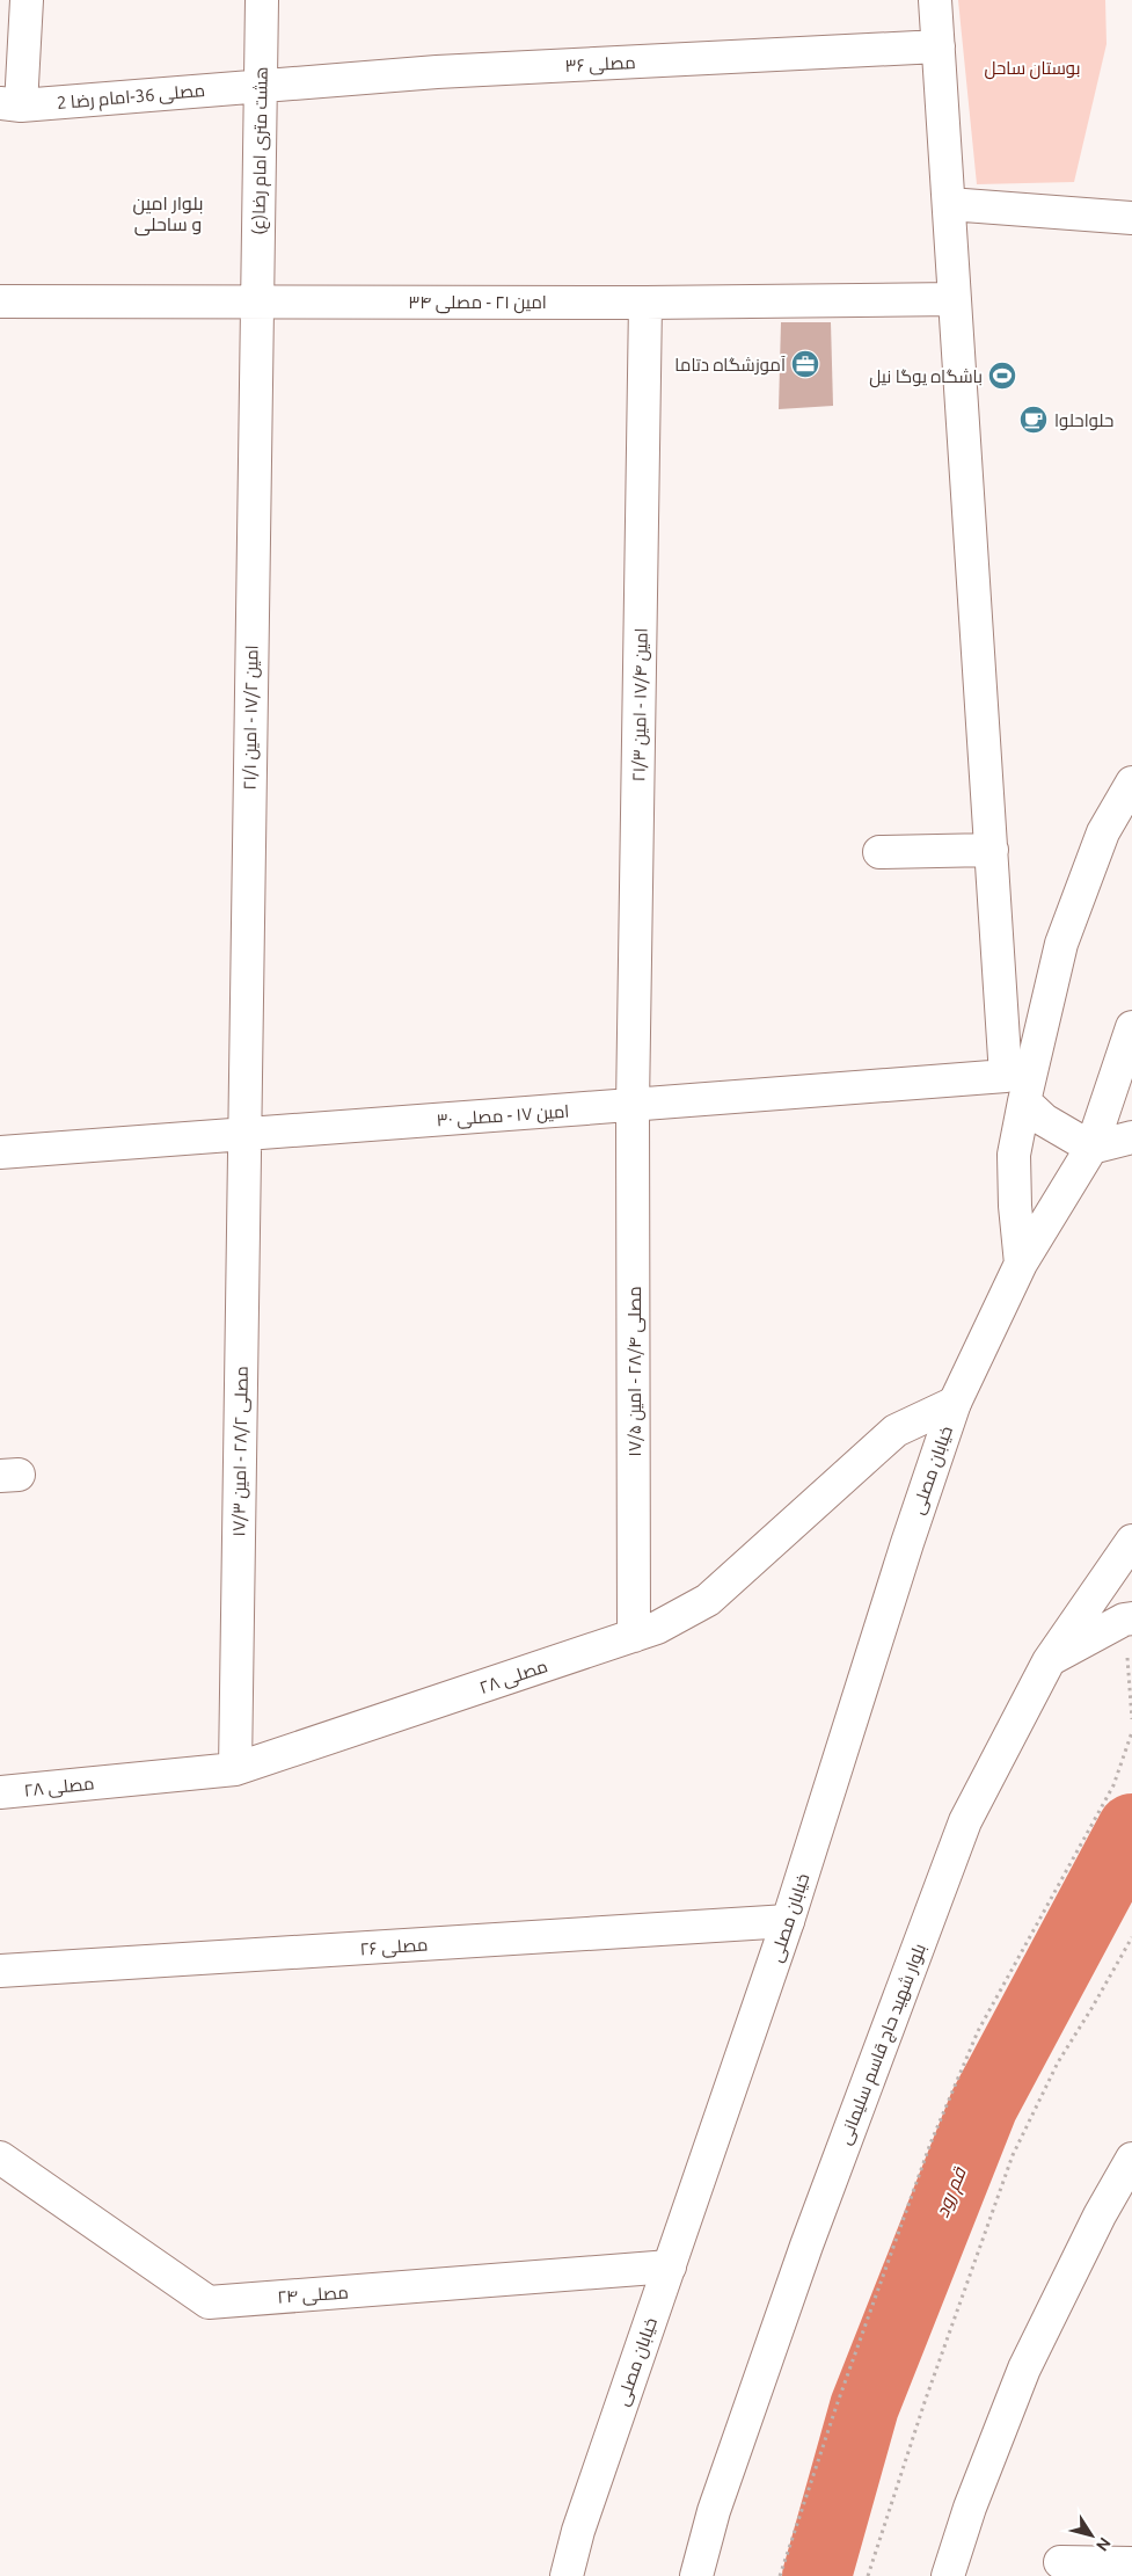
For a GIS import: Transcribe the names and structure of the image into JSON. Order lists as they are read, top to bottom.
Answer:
{
  "streets": {
    "street": [
      "مصلی ۳۶",
      "مصلی 36-امام رضا 2",
      "هشت متری امام رضا(ع)",
      "امین ۲۱ - مصلی ۳۴",
      "امین ۱۷/۴ - امین ۲۱/۳",
      "امین ۱۷/۲ - امین ۲۱/۱",
      "امین ۱۷ - مصلی ۳۰",
      "مصلی ۲۸/۴ - امین ۱۷/۵",
      "مصلی ۲۸/۲ - امین ۱۷/۳",
      "خیابان مصلی",
      "مصلی ۲۸",
      "مصلی ۲۶",
      "بلوار شهید حاج قاسم سلیمانی",
      "مصلی ۲۴"
    ]
  },
  "crossings": [
    ["مصلی ۳۶", "مصلی 36-امام رضا 2"],
    ["مصلی ۳۶", "هشت متری امام رضا(ع)"],
    ["مصلی 36-امام رضا 2", "هشت متری امام رضا(ع)"],
    ["هشت متری امام رضا(ع)", "امین ۲۱ - مصلی ۳۴"],
    ["هشت متری امام رضا(ع)", "امین ۱۷/۲ - امین ۲۱/۱"],
    ["امین ۲۱ - مصلی ۳۴", "امین ۱۷/۴ - امین ۲۱/۳"],
    ["امین ۲۱ - مصلی ۳۴", "امین ۱۷/۲ - امین ۲۱/۱"],
    ["امین ۱۷/۴ - امین ۲۱/۳", "امین ۱۷ - مصلی ۳۰"],
    ["امین ۱۷/۴ - امین ۲۱/۳", "مصلی ۲۸/۴ - امین ۱۷/۵"],
    ["امین ۱۷/۲ - امین ۲۱/۱", "امین ۱۷ - مصلی ۳۰"],
    ["امین ۱۷/۲ - امین ۲۱/۱", "مصلی ۲۸/۲ - امین ۱۷/۳"],
    ["امین ۱۷ - مصلی ۳۰", "مصلی ۲۸/۴ - امین ۱۷/۵"],
    ["امین ۱۷ - مصلی ۳۰", "مصلی ۲۸/۲ - امین ۱۷/۳"],
    ["مصلی ۲۸/۴ - امین ۱۷/۵", "مصلی ۲۸"],
    ["مصلی ۲۸/۲ - امین ۱۷/۳", "مصلی ۲۸"],
    ["خیابان مصلی", "مصلی ۲۸"],
    ["خیابان مصلی", "مصلی ۲۶"],
    ["خیابان مصلی", "مصلی ۲۴"]
  ],
  "districts": ["بلوار امین و ساحلی"],
  "water": ["قم رود"],
  "parks": ["بوستان ساحل"],
  "places": {
    "office": ["آموزشگاه دتاما"],
    "sports": ["باشگاه یوگا نیل"],
    "cafe": ["حلواحلوا"]
  },
  "north": "bottom right"
}
